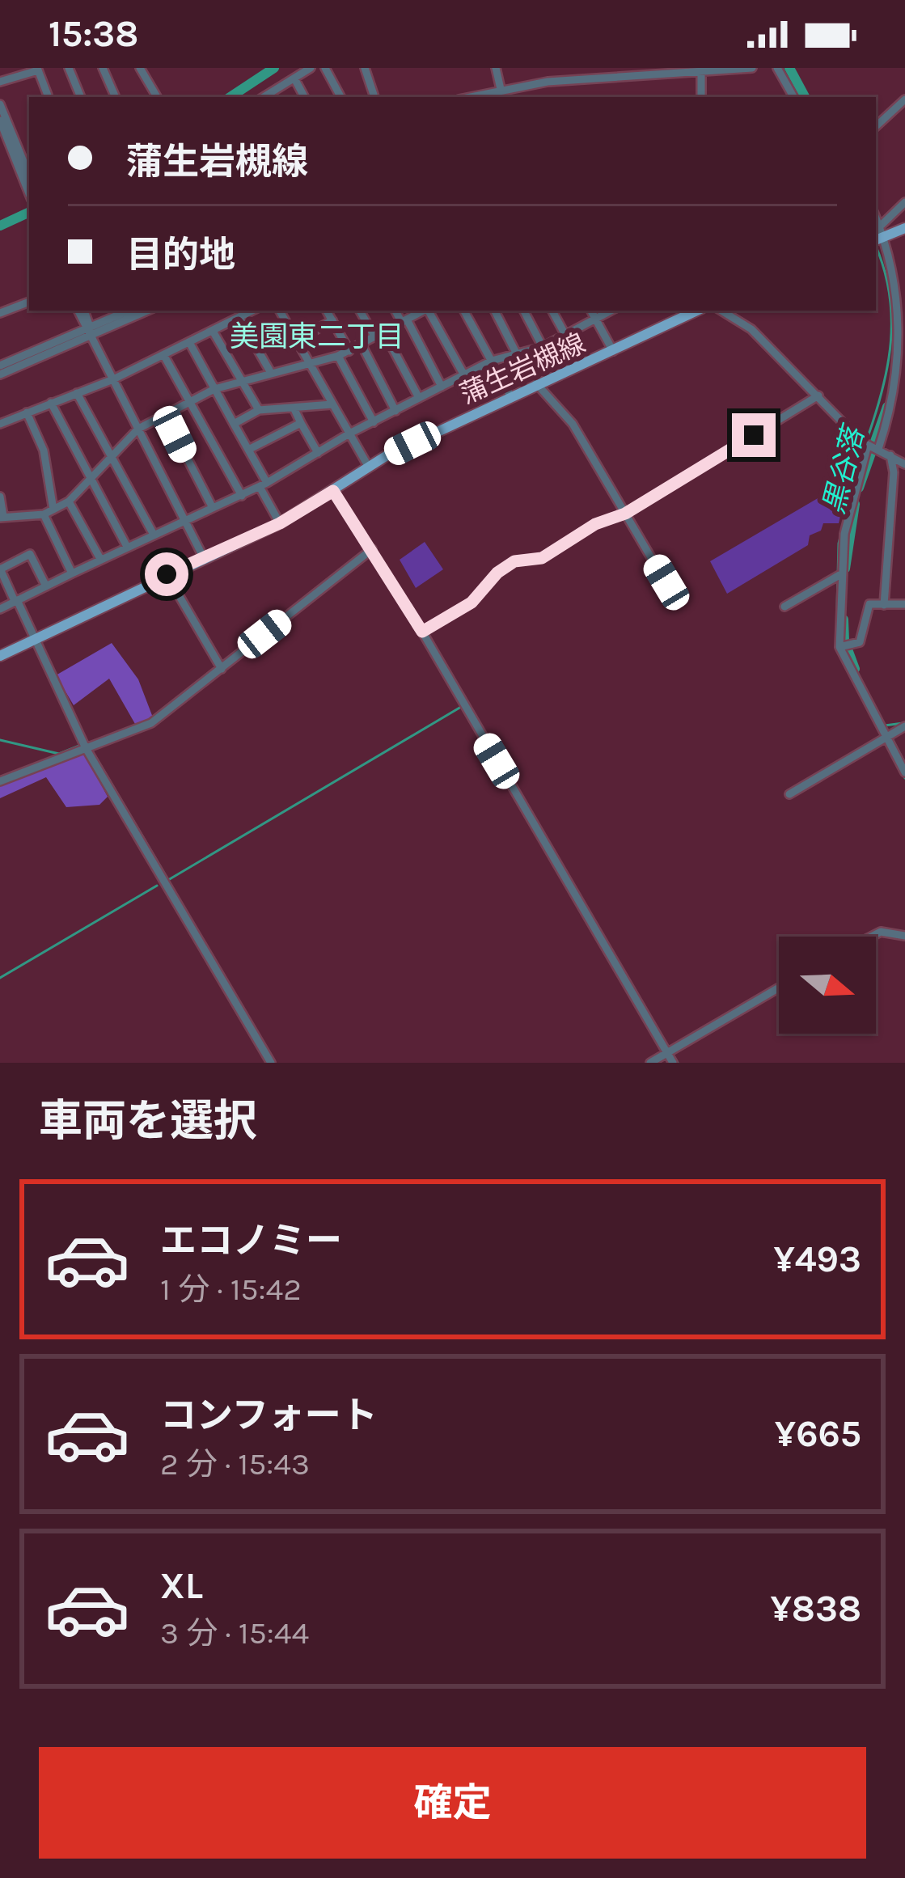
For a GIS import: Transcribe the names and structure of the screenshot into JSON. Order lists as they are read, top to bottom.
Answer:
{
  "streets": {
    "main road": ["蒲生岩槻線"]
  },
  "districts": ["美園東二丁目"],
  "water": ["黒谷落"],
  "north": "right",
  "page": {
    "status": "15:38",
    "banner": ["蒲生岩槻線", "目的地"],
    "heading": "車両を選択",
    "list": [
      {
        "name": "エコノミー",
        "note": "1 分 · 15:42",
        "value": "¥493"
      },
      {
        "name": "コンフォート",
        "note": "2 分 · 15:43",
        "value": "¥665"
      },
      {
        "name": "XL",
        "note": "3 分 · 15:44",
        "value": "¥838"
      }
    ],
    "buttons": "確定"
  }
}
